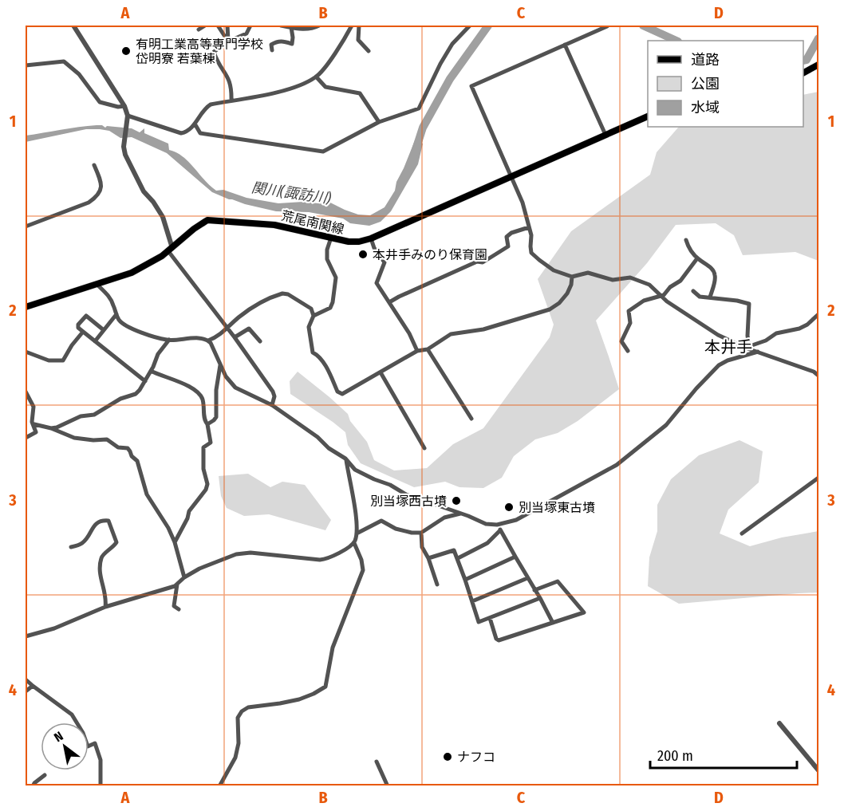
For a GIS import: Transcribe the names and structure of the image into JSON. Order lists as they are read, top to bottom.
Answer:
{
  "streets": {
    "main road": ["荒尾南関線"]
  },
  "districts": ["本井手"],
  "water": ["関川(諏訪川)"],
  "places": [
    "有明工業高等専門学校 岱明寮 若葉棟",
    "本井手みのり保育園",
    "別当塚西古墳",
    "別当塚東古墳",
    "ナフコ"
  ],
  "legend": ["道路", "公園", "水域"],
  "scale_bar": "200 m",
  "north": "top left",
  "grid": {
    "columns": [
      "A",
      "B",
      "C",
      "D"
    ],
    "rows": [
      "1",
      "2",
      "3",
      "4"
    ]
  }
}
